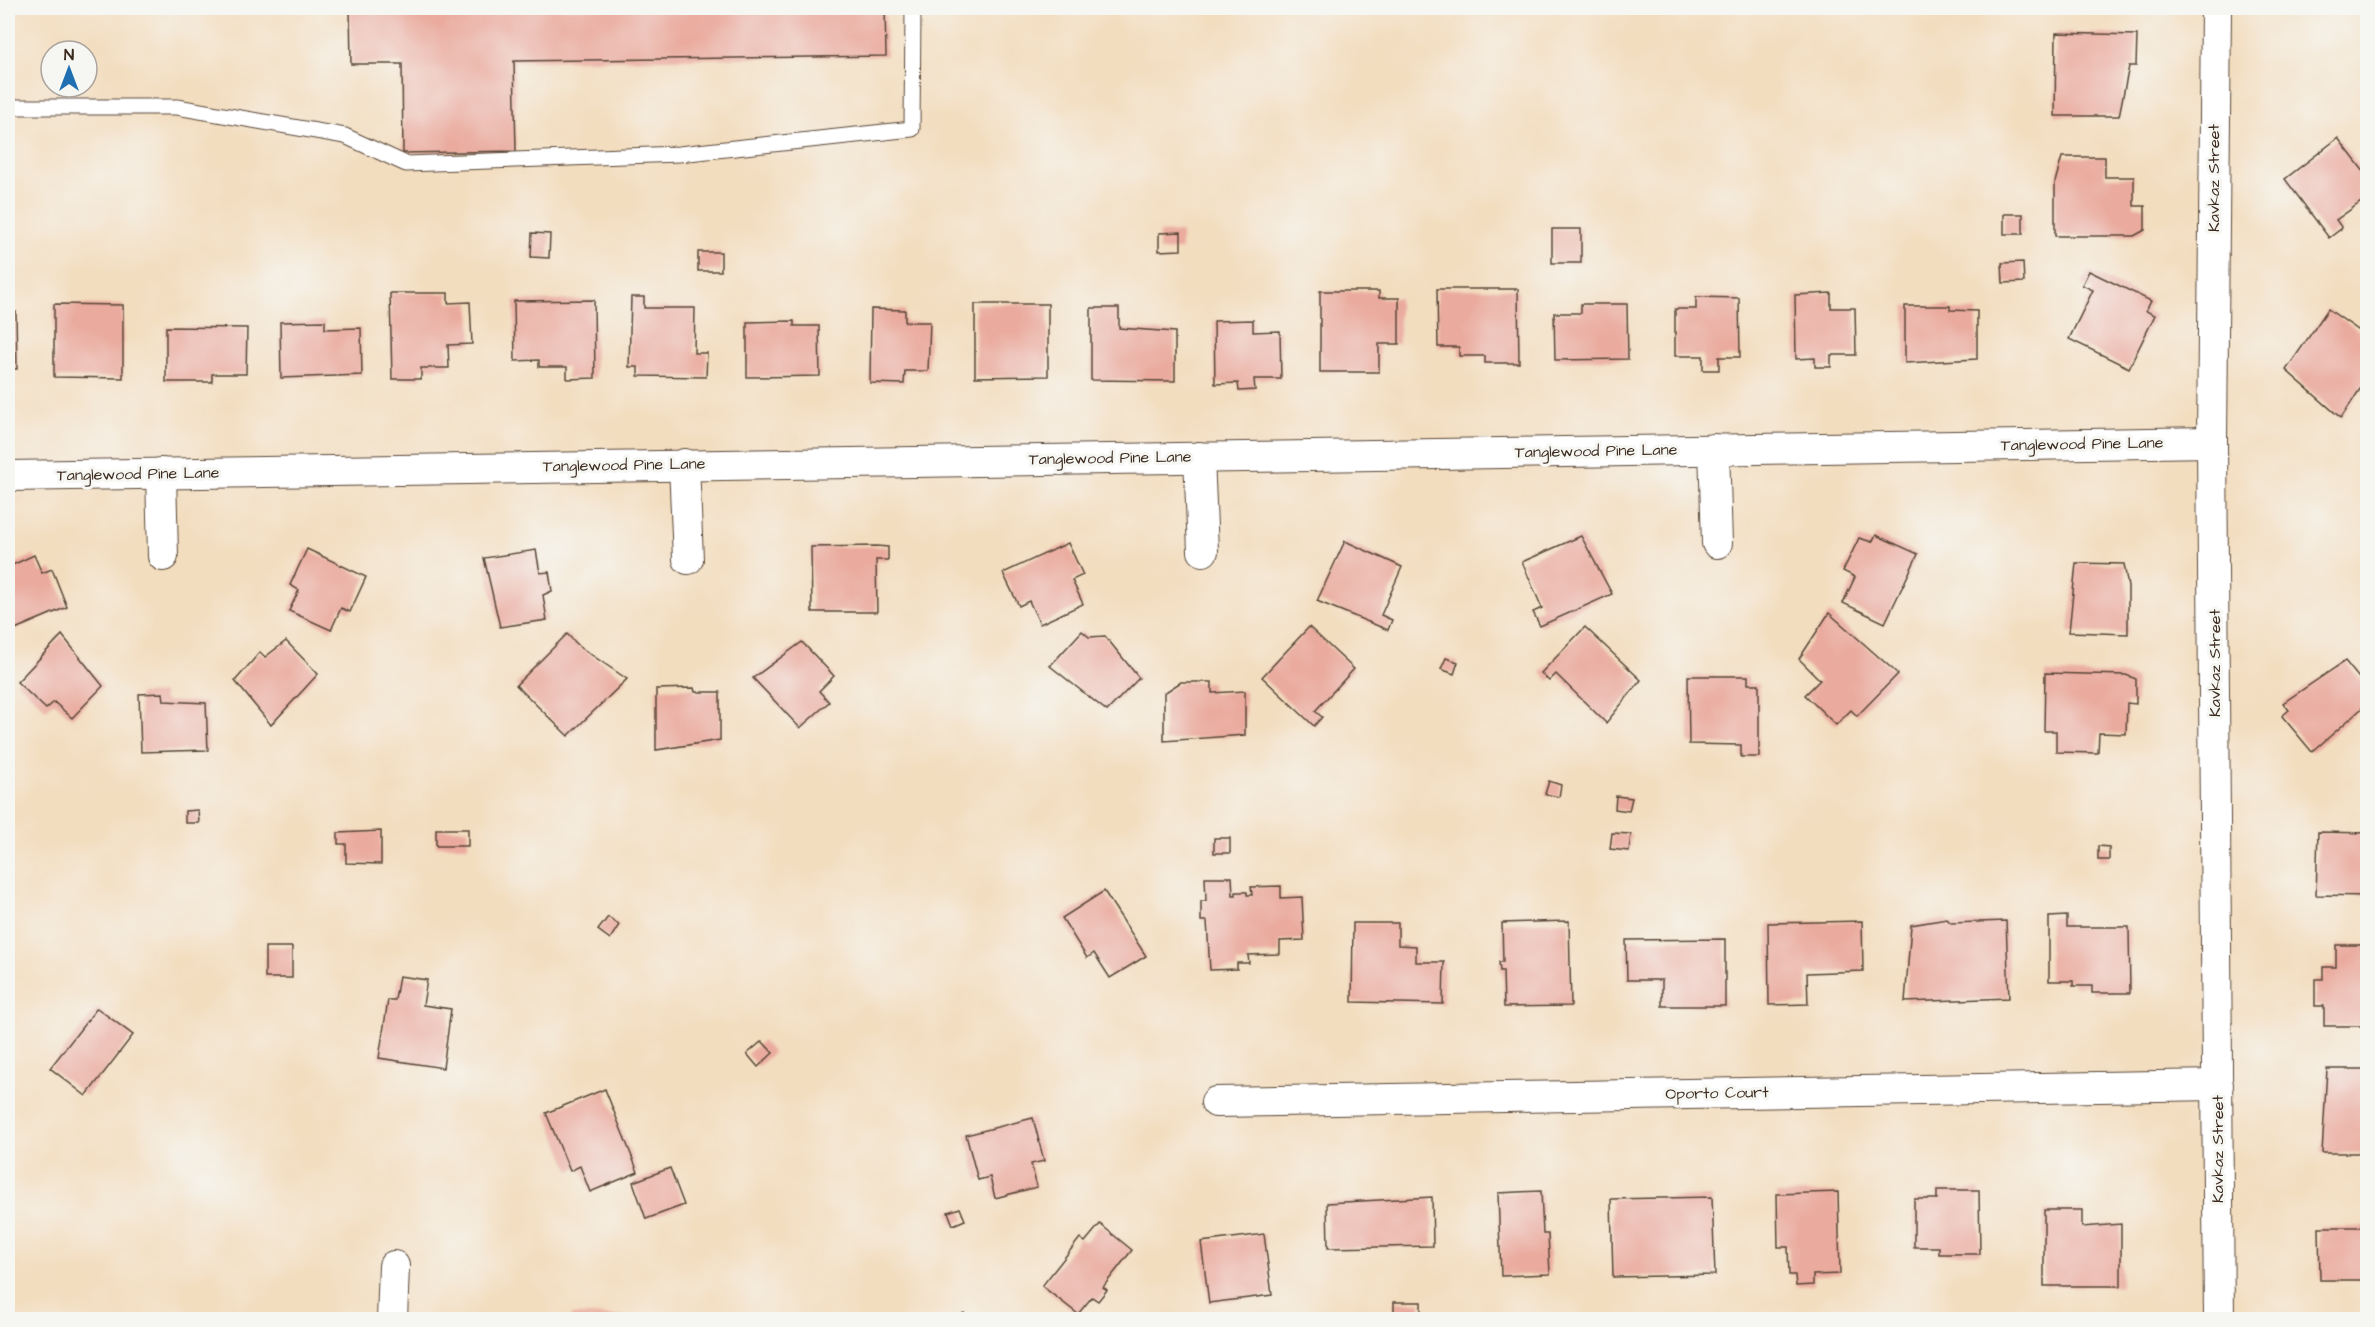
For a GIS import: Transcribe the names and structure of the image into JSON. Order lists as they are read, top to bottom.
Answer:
{
  "streets": {
    "street": ["Kavkaz Street", "Tanglewood Pine Lane", "Oporto Court"]
  },
  "crossings": [
    ["Kavkaz Street", "Tanglewood Pine Lane"],
    ["Kavkaz Street", "Oporto Court"]
  ],
  "north": "top"
}
